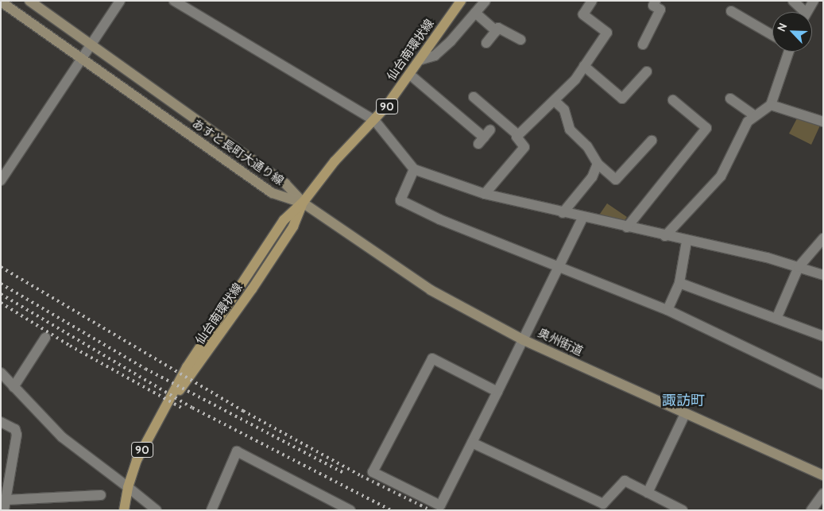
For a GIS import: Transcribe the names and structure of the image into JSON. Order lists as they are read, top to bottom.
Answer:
{
  "streets": {
    "main road": [
      "仙台南環状線",
      "90",
      "あすと長町大通り線",
      "奥州街道"
    ]
  },
  "crossings": [
    ["仙台南環状線", "あすと長町大通り線"],
    ["仙台南環状線", "奥州街道"],
    ["あすと長町大通り線", "奥州街道"]
  ],
  "districts": ["諏訪町"],
  "north": "top left"
}
